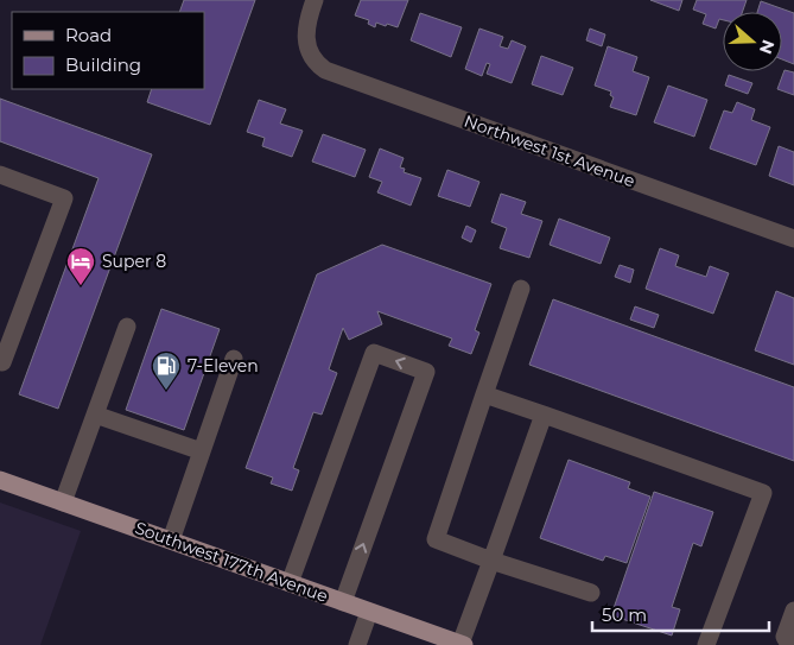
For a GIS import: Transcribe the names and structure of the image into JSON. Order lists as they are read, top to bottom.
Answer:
{
  "streets": {
    "main road": ["Southwest 177th Avenue"],
    "street": ["Northwest 1st Avenue"]
  },
  "places": {
    "hotel": ["Super 8"],
    "fuel station": ["7-Eleven"]
  },
  "legend": ["Road", "Building"],
  "scale_bar": "50 m",
  "north": "right"
}
